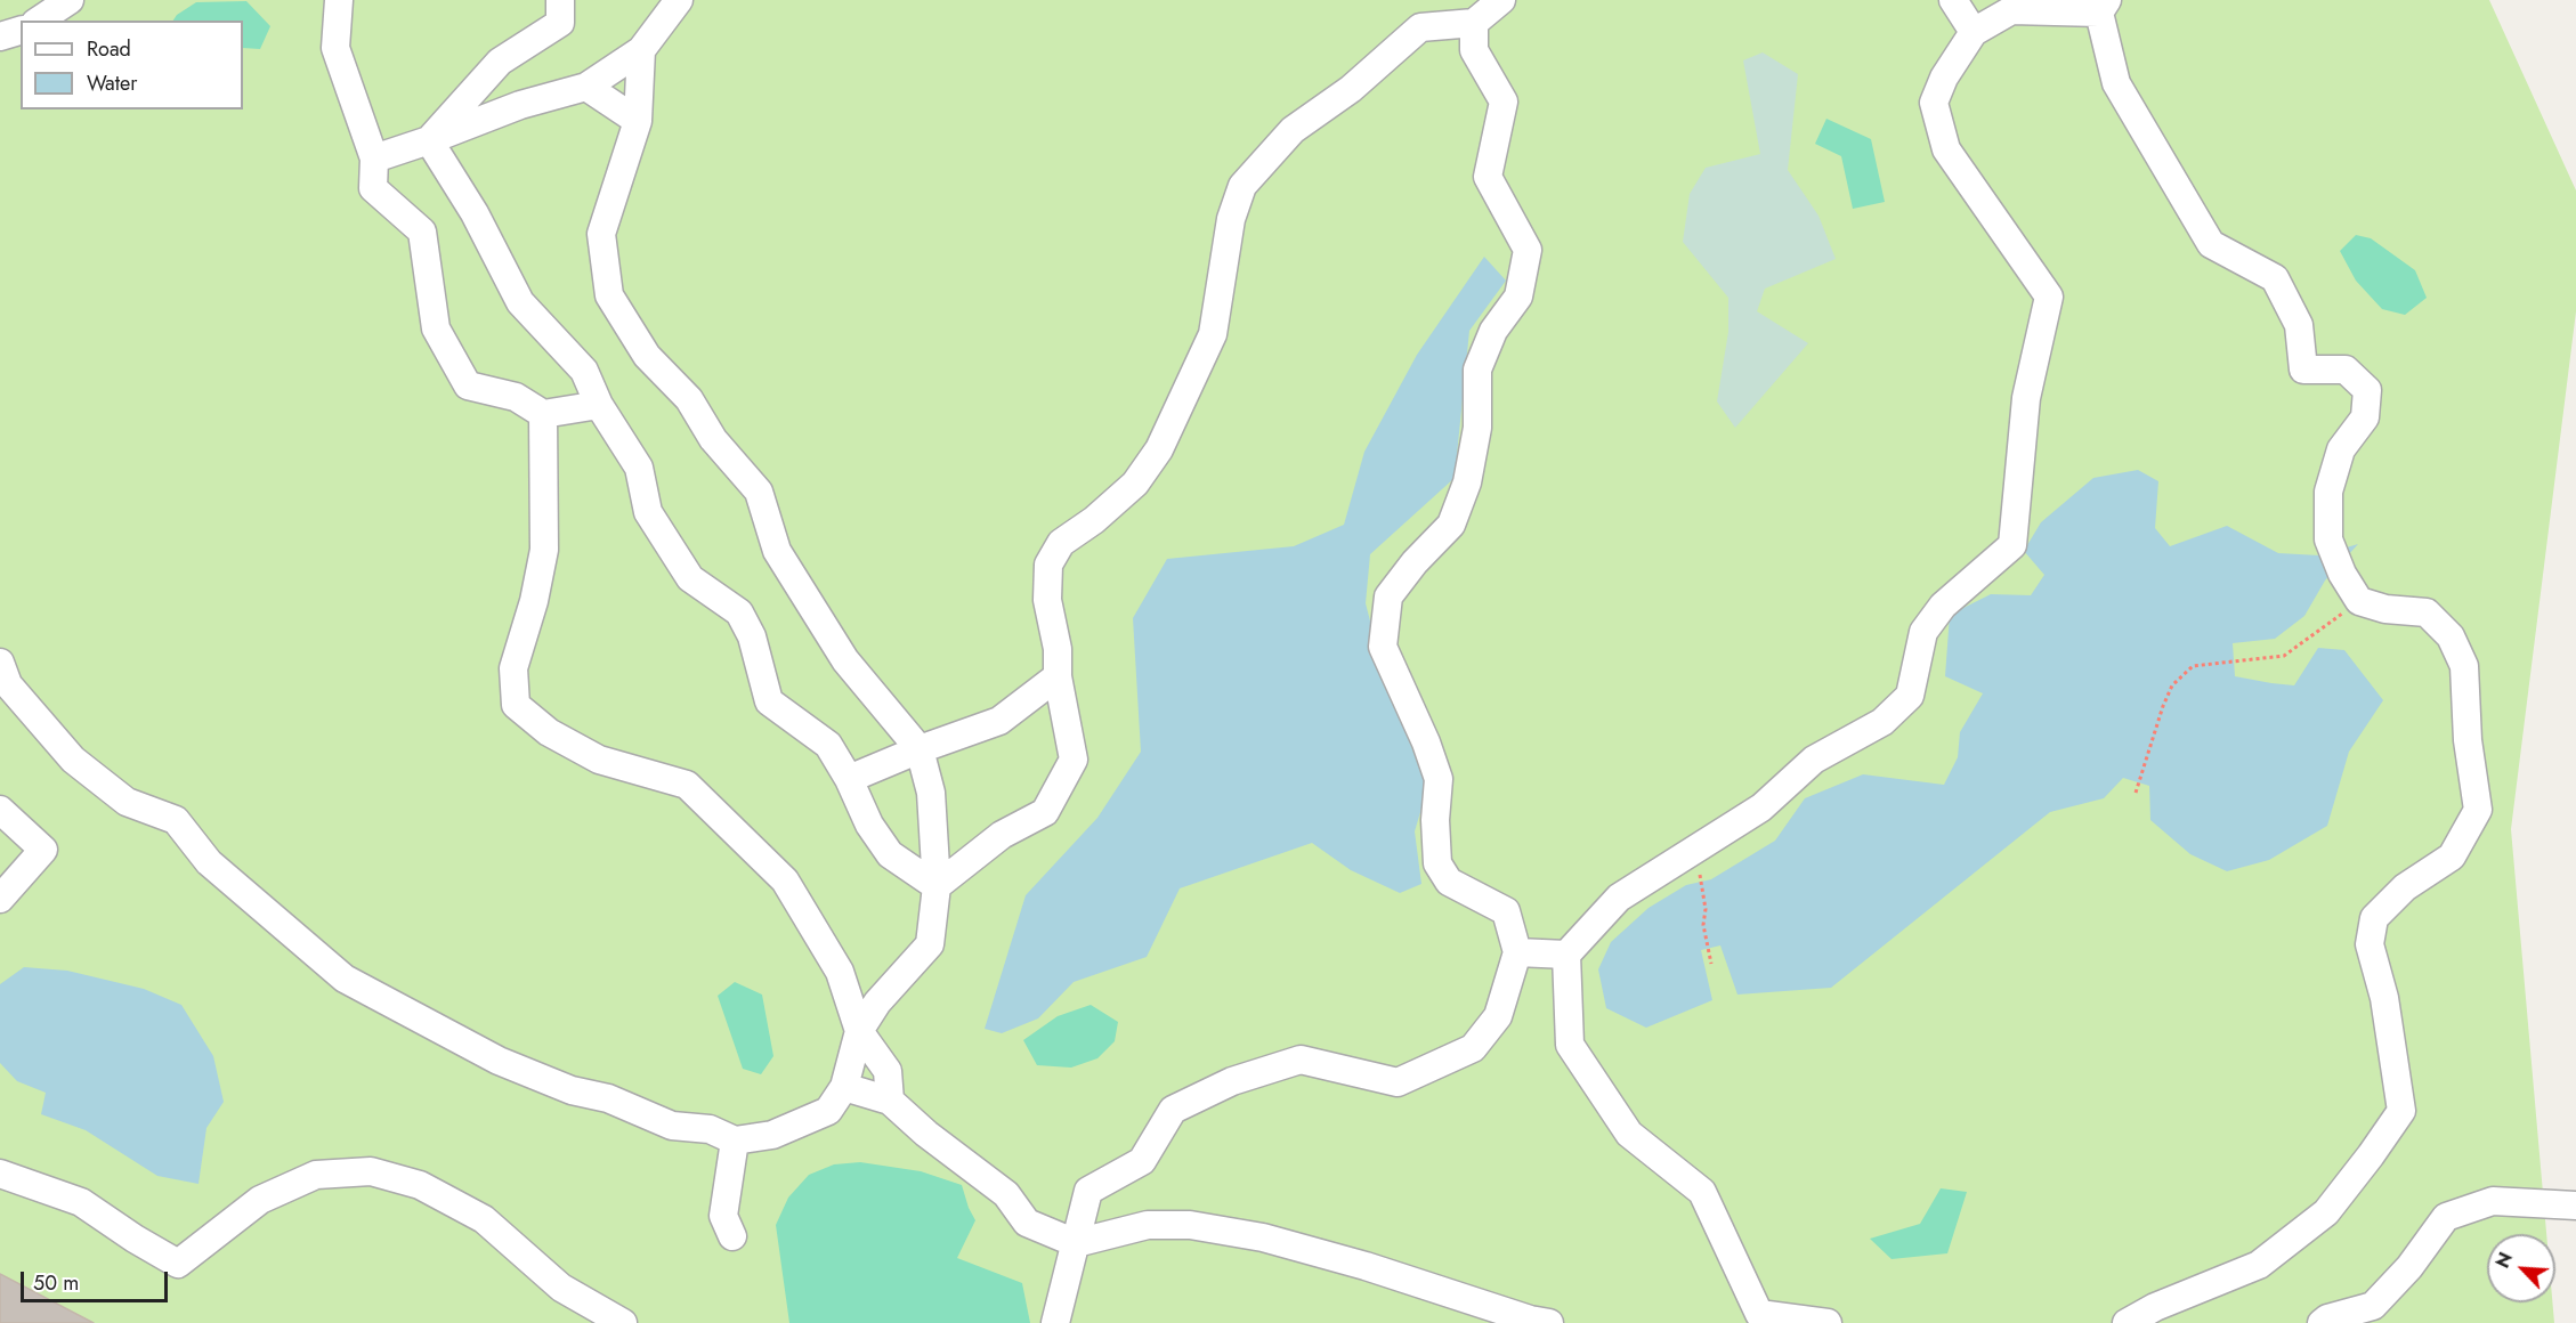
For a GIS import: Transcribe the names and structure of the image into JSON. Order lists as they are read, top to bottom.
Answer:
{
  "legend": ["Road", "Water"],
  "scale_bar": "50 m",
  "north": "top left"
}
